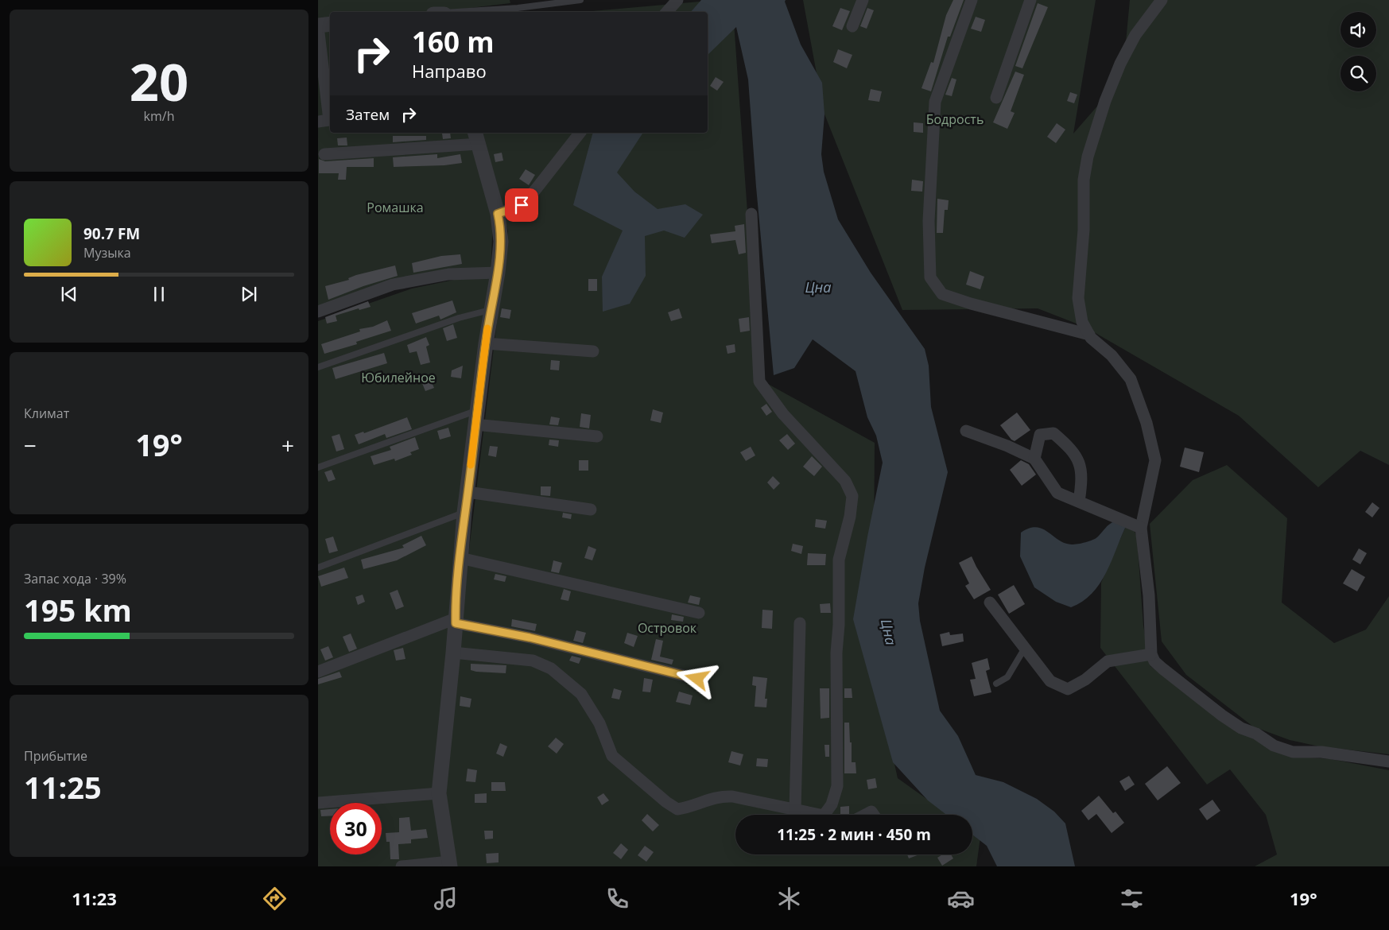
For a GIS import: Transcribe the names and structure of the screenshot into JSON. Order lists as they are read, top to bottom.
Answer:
{
  "water": ["Цна"],
  "parks": [
    "Бодрость",
    "Ромашка",
    "Юбилейное",
    "Островок"
  ],
  "page": {
    "tile": [
      ["20", "km/h"],
      "Климат",
      ["Запас хода · 39%", "195 km"],
      ["Прибытие", "11:25"]
    ],
    "turn": ["160 m", "Направо"],
    "then": "Затем",
    "song": ["90.7 FM", "Музыка"],
    "heat": ["−", "19°", "+"],
    "limit": "30",
    "trip": "11:25 · 2 мин · 450 m",
    "tabs": ["11:23", "19°"]
  }
}
